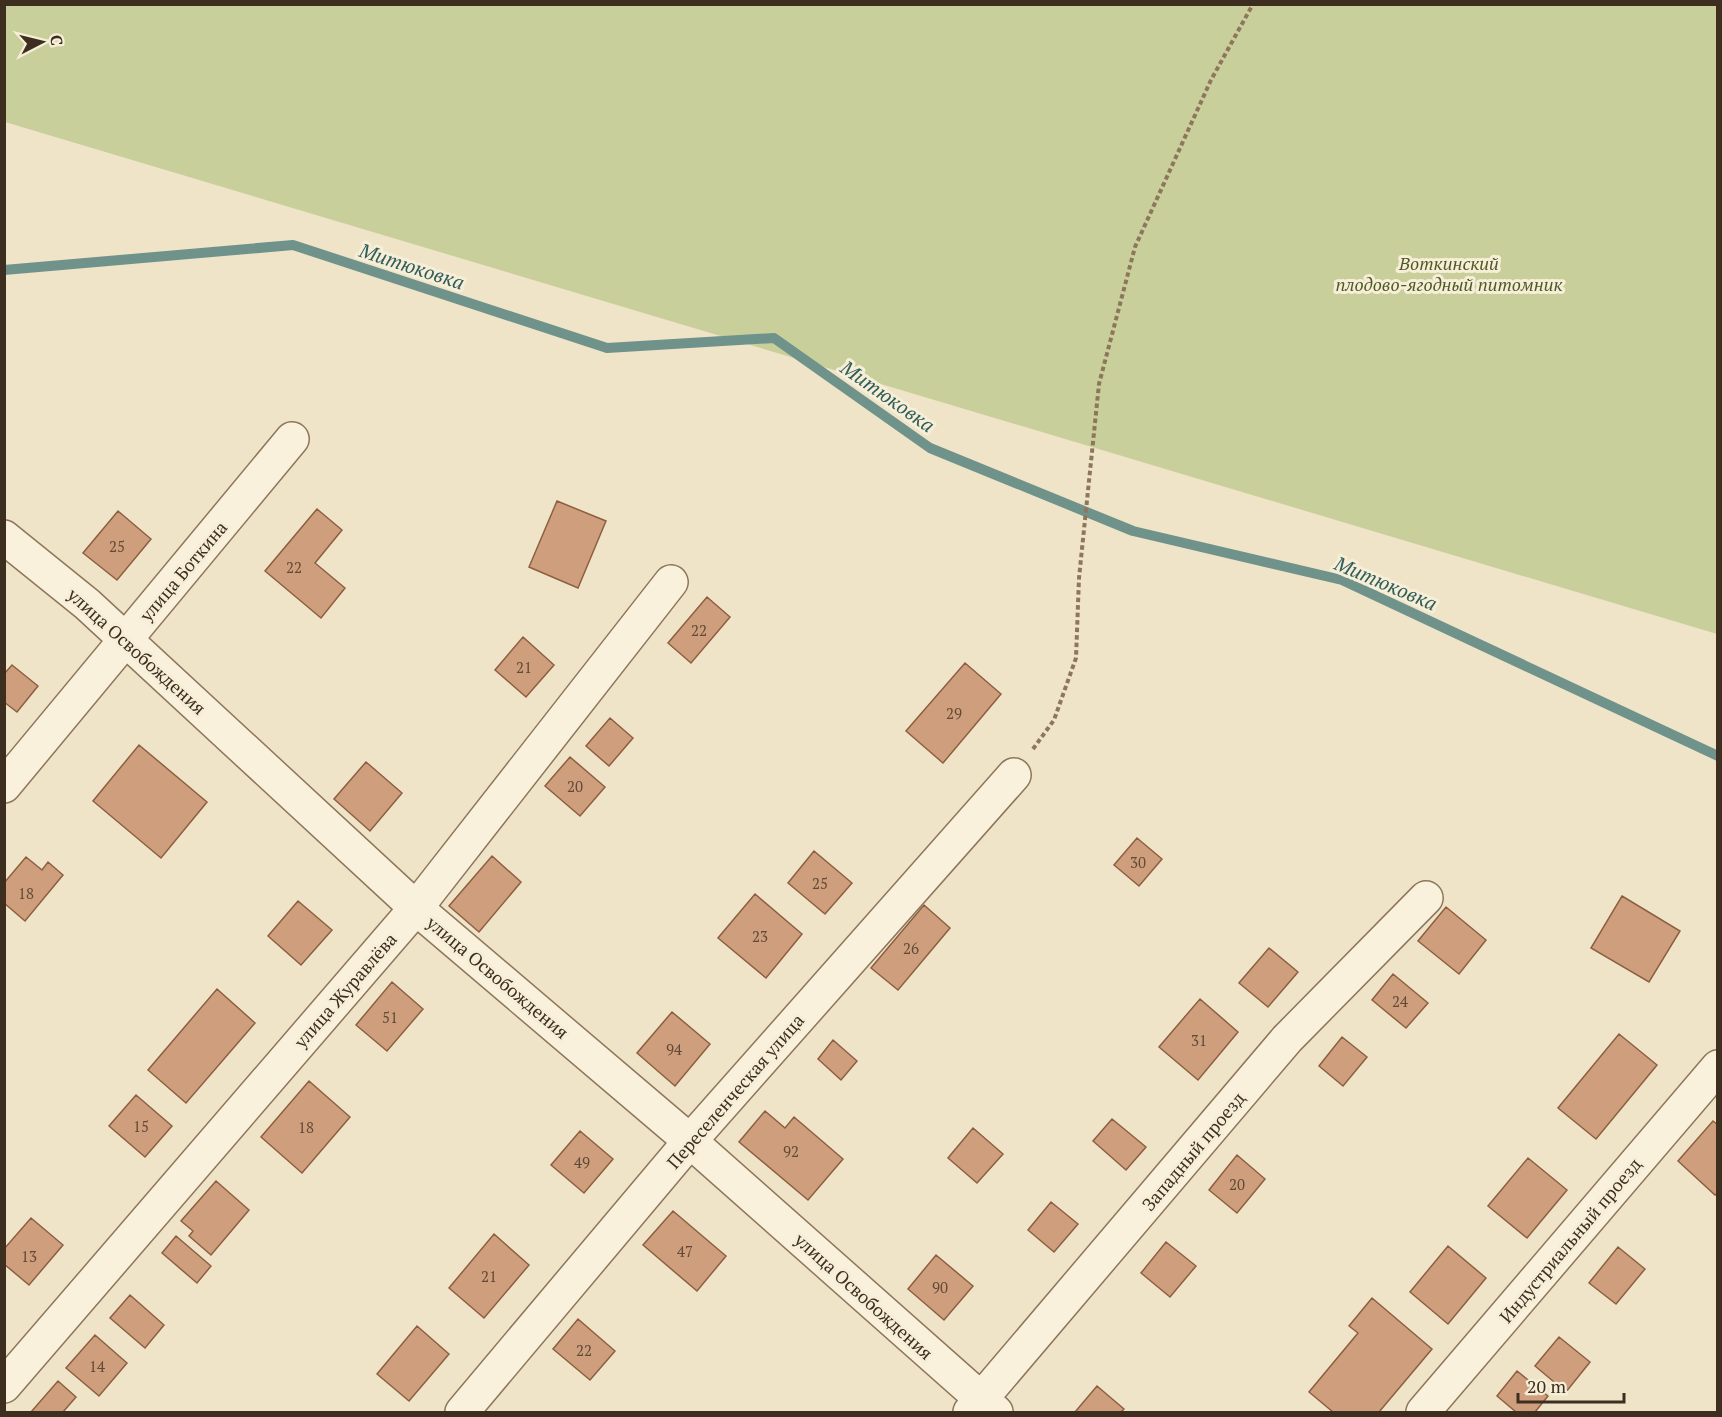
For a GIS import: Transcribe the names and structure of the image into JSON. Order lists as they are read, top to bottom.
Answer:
{
  "streets": {
    "street": [
      "улица Боткина",
      "улица Освобождения",
      "улица Журавлёва",
      "Переселенческая улица",
      "Западный проезд",
      "Индустриальный проезд"
    ]
  },
  "crossings": [
    ["улица Боткина", "улица Освобождения"],
    ["улица Освобождения", "улица Журавлёва"],
    ["улица Освобождения", "Переселенческая улица"],
    ["улица Освобождения", "Западный проезд"]
  ],
  "water": ["Митюковка"],
  "parks": ["Воткинский плодово-ягодный питомник"],
  "house_numbers": [
    "25",
    "22",
    "22",
    "21",
    "29",
    "20",
    "30",
    "25",
    "18",
    "23",
    "26",
    "24",
    "51",
    "31",
    "94",
    "15",
    "18",
    "92",
    "49",
    "20",
    "47",
    "13",
    "21",
    "90",
    "22",
    "14"
  ],
  "scale_bar": "20 m",
  "north": "right"
}
